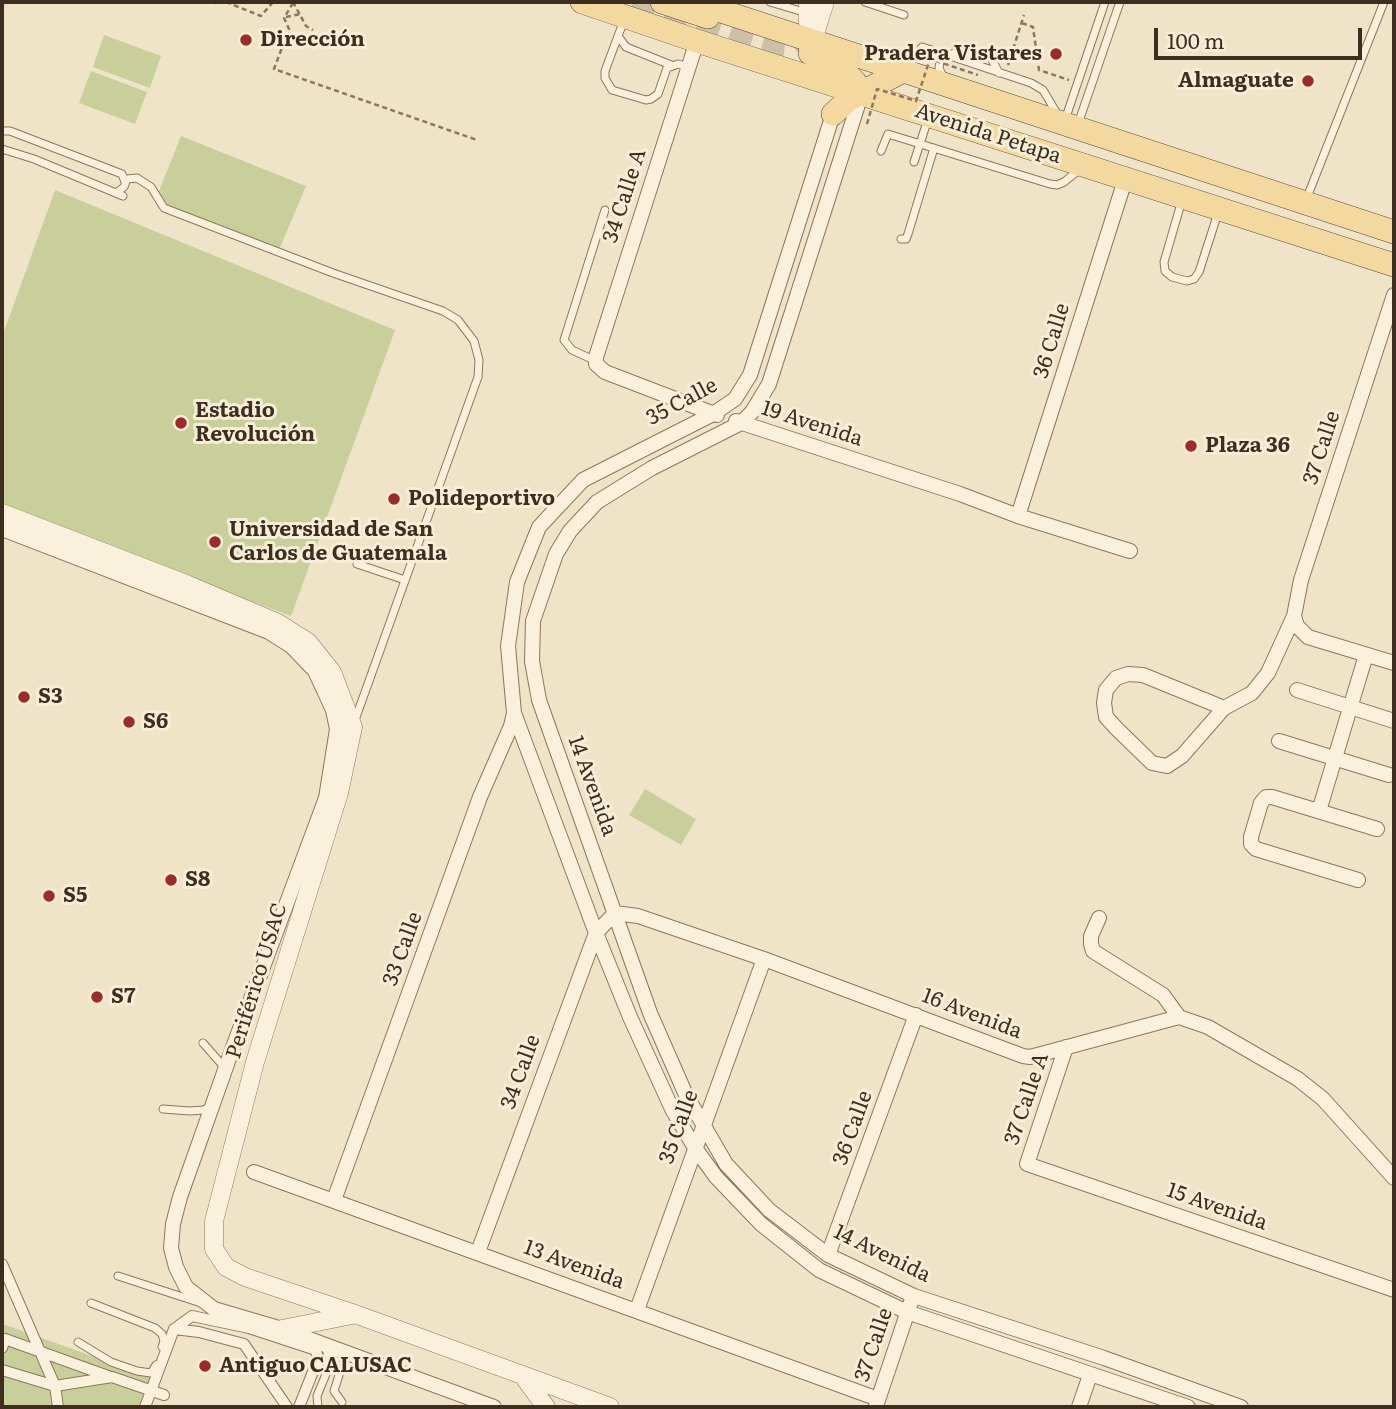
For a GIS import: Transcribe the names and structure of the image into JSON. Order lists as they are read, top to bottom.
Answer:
{
  "streets": {
    "main road": ["Avenida Petapa"],
    "street": [
      "34 Calle A",
      "36 Calle",
      "35 Calle",
      "19 Avenida",
      "37 Calle",
      "14 Avenida",
      "33 Calle",
      "Periférico USAC",
      "16 Avenida",
      "34 Calle",
      "37 Calle A",
      "15 Avenida",
      "13 Avenida"
    ]
  },
  "crossings": [
    ["Avenida Petapa", "34 Calle A"],
    ["Avenida Petapa", "36 Calle"],
    ["34 Calle A", "19 Avenida"],
    ["36 Calle", "19 Avenida"],
    ["36 Calle", "14 Avenida"],
    ["36 Calle", "16 Avenida"],
    ["35 Calle", "19 Avenida"],
    ["35 Calle", "14 Avenida"],
    ["35 Calle", "33 Calle"],
    ["35 Calle", "16 Avenida"],
    ["35 Calle", "13 Avenida"],
    ["19 Avenida", "14 Avenida"],
    ["37 Calle", "14 Avenida"],
    ["37 Calle", "13 Avenida"],
    ["14 Avenida", "33 Calle"],
    ["14 Avenida", "16 Avenida"],
    ["14 Avenida", "34 Calle"],
    ["33 Calle", "13 Avenida"],
    ["16 Avenida", "34 Calle"],
    ["16 Avenida", "37 Calle A"],
    ["34 Calle", "13 Avenida"],
    ["37 Calle A", "15 Avenida"]
  ],
  "places": [
    "Dirección",
    "Pradera Vistares",
    "Almaguate",
    "Estadio Revolución",
    "Plaza 36",
    "Polideportivo",
    "Universidad de San Carlos de Guatemala",
    "S3",
    "S6",
    "S8",
    "S5",
    "S7",
    "Antiguo CALUSAC"
  ],
  "scale_bar": "100 m"
}
